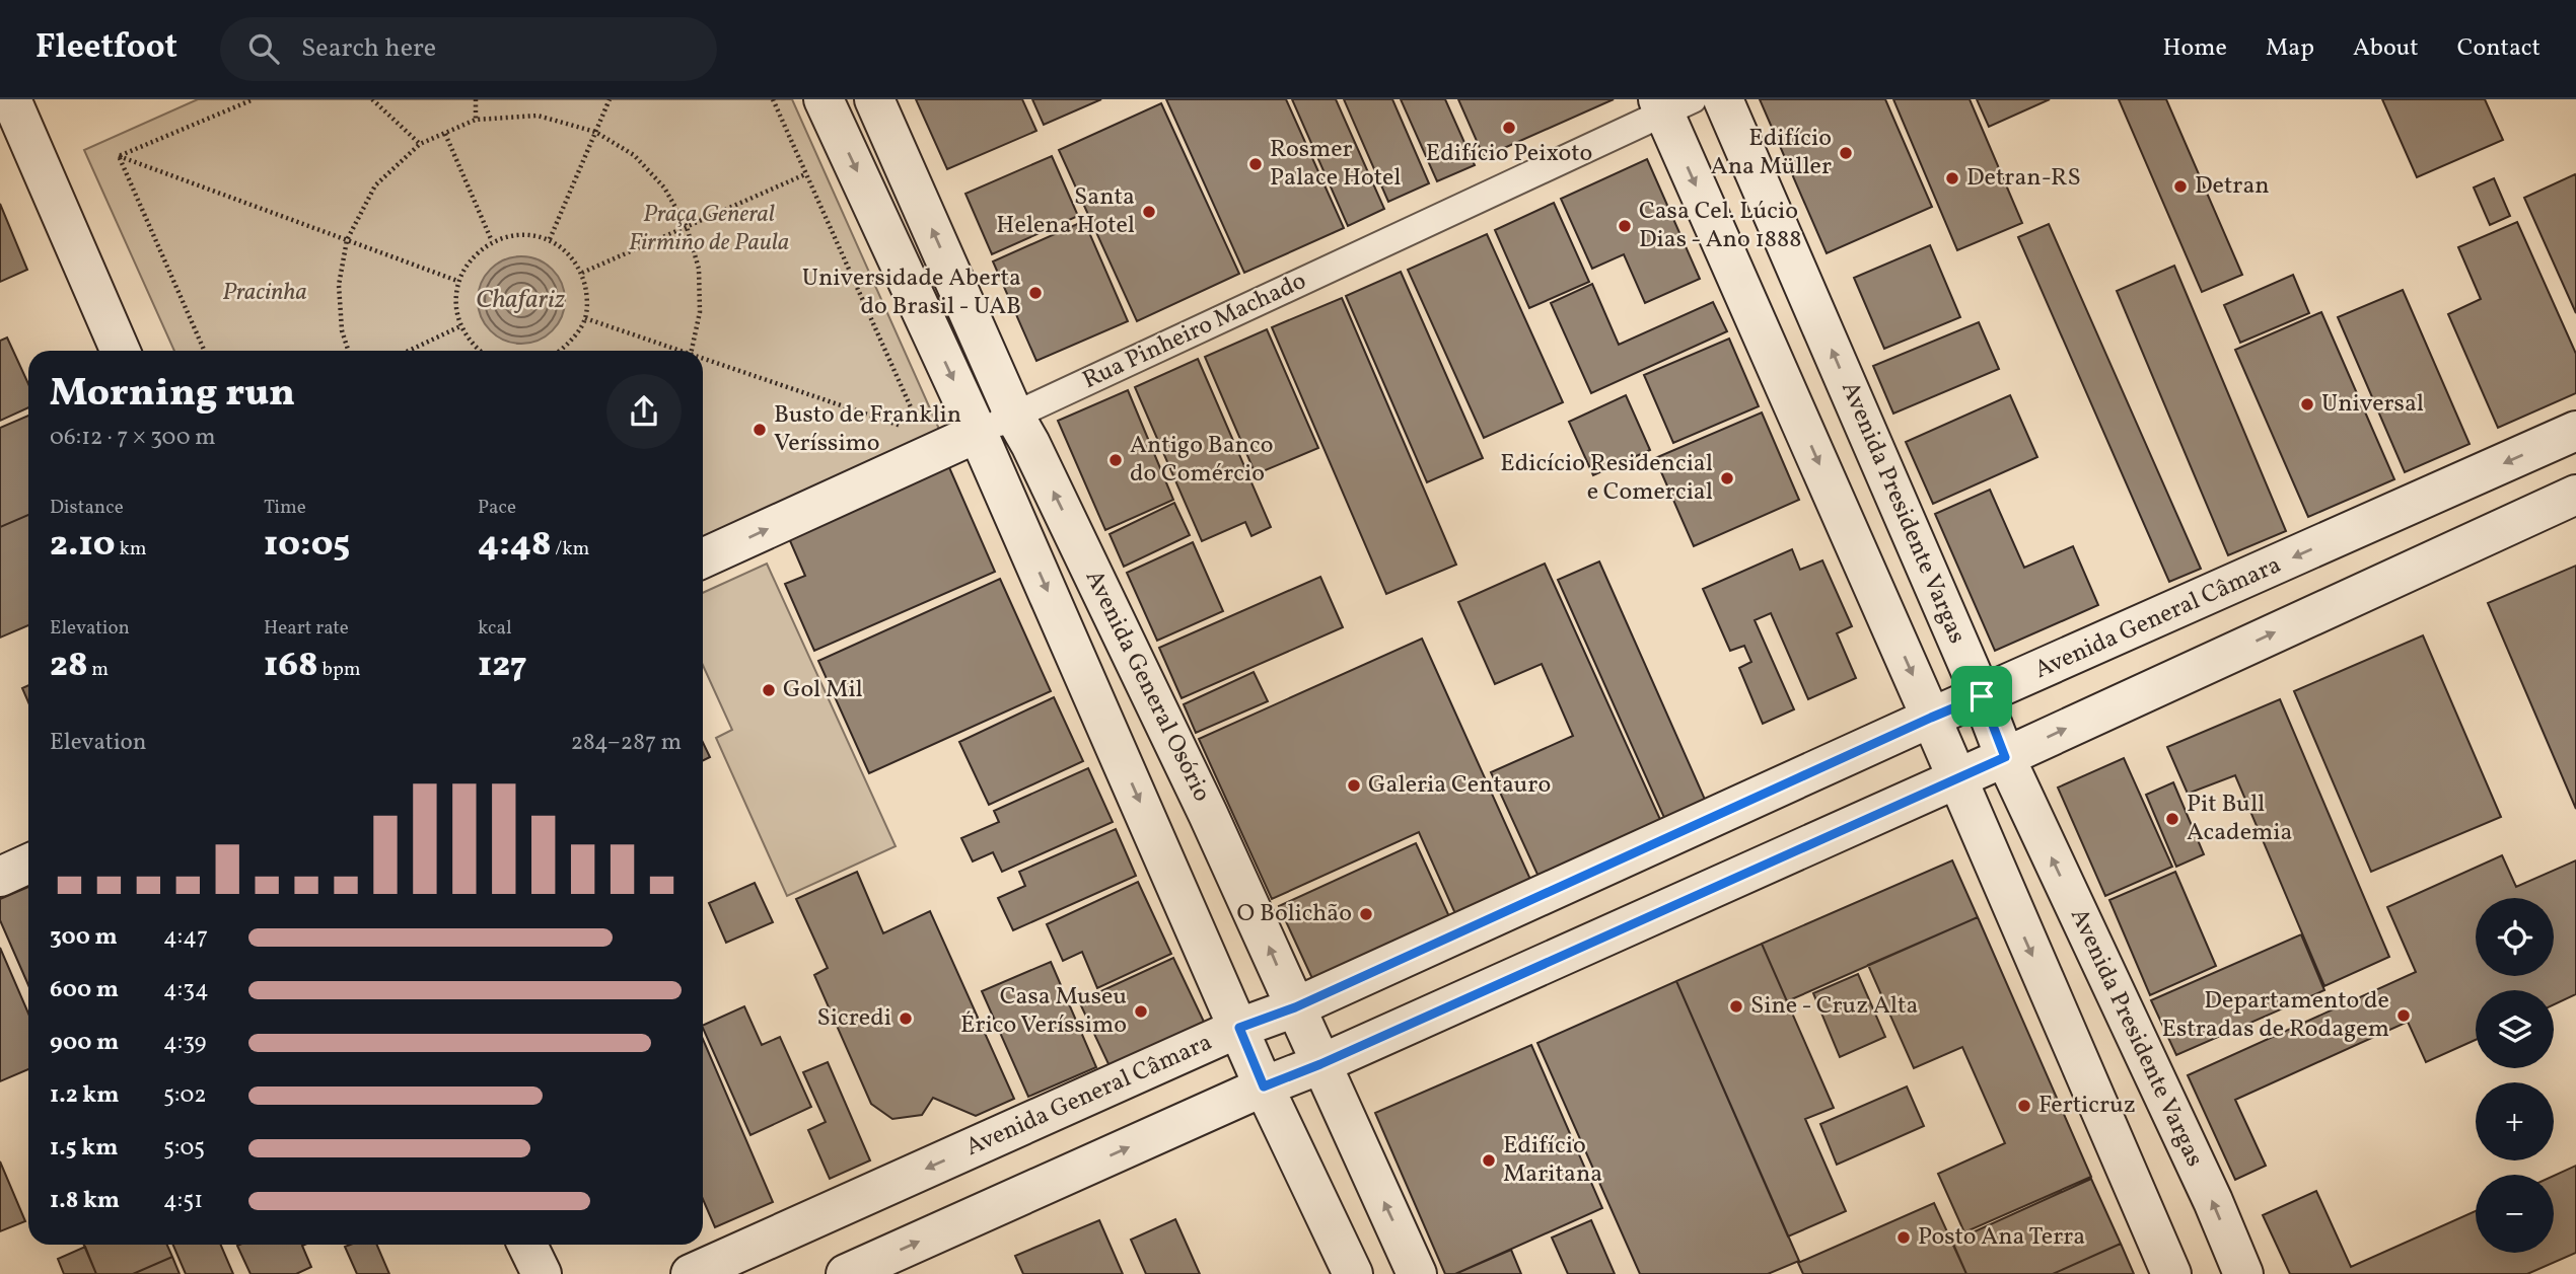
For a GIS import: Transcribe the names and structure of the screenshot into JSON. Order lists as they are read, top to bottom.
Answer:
{
  "streets": {
    "main road": [
      "Rua Pinheiro Machado",
      "Avenida Presidente Vargas",
      "Avenida General Câmara",
      "Avenida General Osório"
    ]
  },
  "crossings": [
    ["Rua Pinheiro Machado", "Avenida General Osório"],
    ["Avenida Presidente Vargas", "Avenida General Câmara"],
    ["Avenida General Câmara", "Avenida General Osório"]
  ],
  "water": ["Chafariz"],
  "parks": ["Praça General Firmino de Paula", "Pracinha"],
  "places": [
    "Edifício Peixoto",
    "Edifício Ana Müller",
    "Rosmer Palace Hotel",
    "Detran-RS",
    "Detran",
    "Santa Helena Hotel",
    "Casa Cel. Lúcio Dias - Ano 1888",
    "Universidade Aberta do Brasil - UAB",
    "Universal",
    "Busto de Franklin Veríssimo",
    "Antigo Banco do Comércio",
    "Edicício Residencial e Comercial",
    "Gol Mil",
    "Galeria Centauro",
    "Pit Bull Academia",
    "O Bolichão",
    "Sine - Cruz Alta",
    "Casa Museu Érico Veríssimo",
    "Departamento de Estradas de Rodagem",
    "Sicredi",
    "Ferticruz",
    "Edifício Maritana",
    "Posto Ana Terra"
  ],
  "page": {
    "header": "Fleetfoot",
    "search": "Search here",
    "nav": [
      "Home",
      "Map",
      "About",
      "Contact"
    ],
    "heading": ["Morning run", "06:12 · 7 × 300 m"],
    "stats": [
      ["Distance", "2.10 km"],
      ["Time", "10:05"],
      ["Pace", "4:48 /km"],
      ["Elevation", "28 m"],
      ["Heart rate", "168 bpm"],
      ["kcal", "127"]
    ],
    "chart": ["Elevation", "284–287 m"],
    "map_buttons": ["+", "−"],
    "list": [
      {
        "name": "300 m",
        "note": "4:47"
      },
      {
        "name": "600 m",
        "note": "4:34"
      },
      {
        "name": "900 m",
        "note": "4:39"
      },
      {
        "name": "1.2 km",
        "note": "5:02"
      },
      {
        "name": "1.5 km",
        "note": "5:05"
      },
      {
        "name": "1.8 km",
        "note": "4:51"
      }
    ]
  }
}
